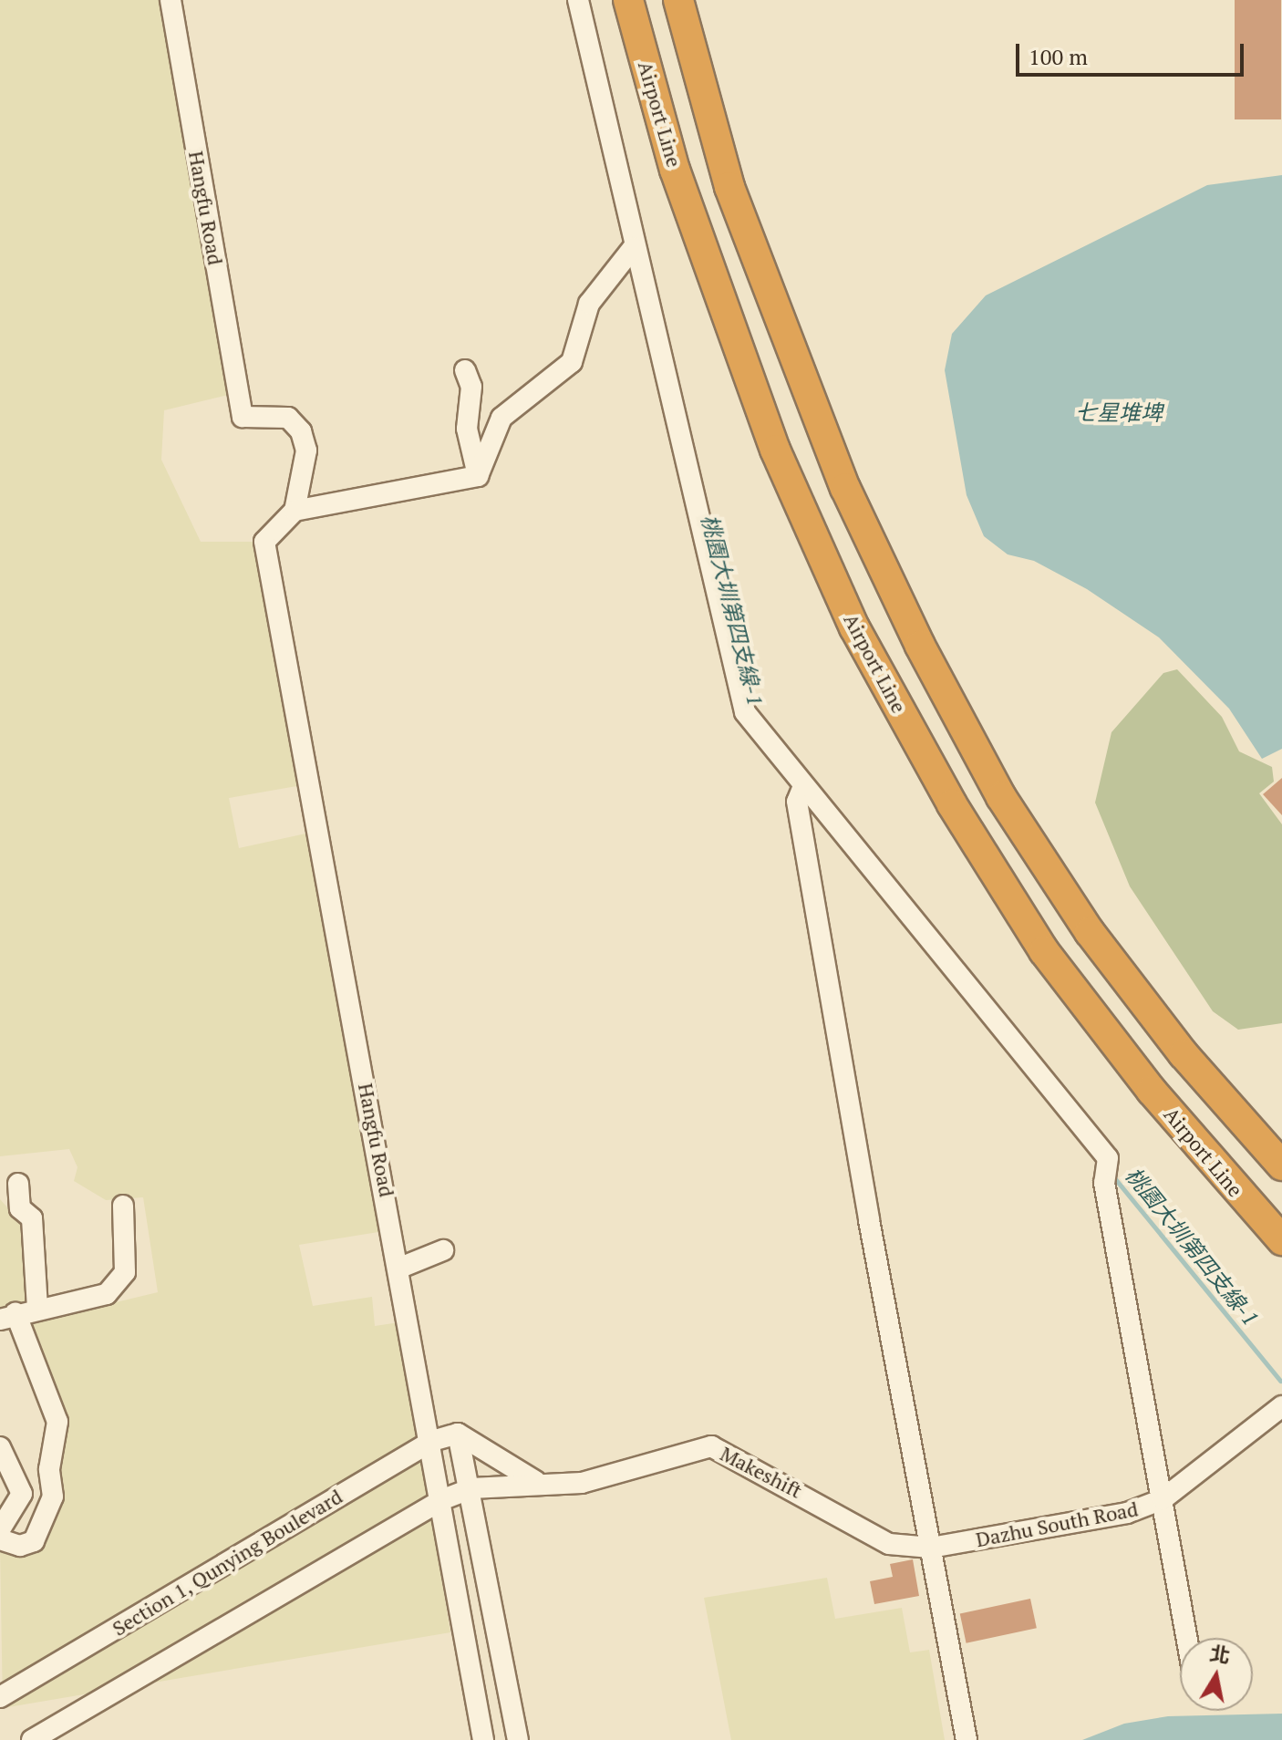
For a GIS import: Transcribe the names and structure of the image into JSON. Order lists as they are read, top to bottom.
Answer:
{
  "streets": {
    "highway": ["Airport Line"],
    "street": [
      "Hangfu Road",
      "Makeshift",
      "Dazhu South Road",
      "Section 1, Qunying Boulevard"
    ]
  },
  "crossings": [
    ["Hangfu Road", "Section 1, Qunying Boulevard"],
    ["Makeshift", "Dazhu South Road"],
    ["Makeshift", "Section 1, Qunying Boulevard"]
  ],
  "water": ["七星堆埤", "桃園大圳第四支線-1"],
  "scale_bar": "100 m",
  "north": "top"
}
